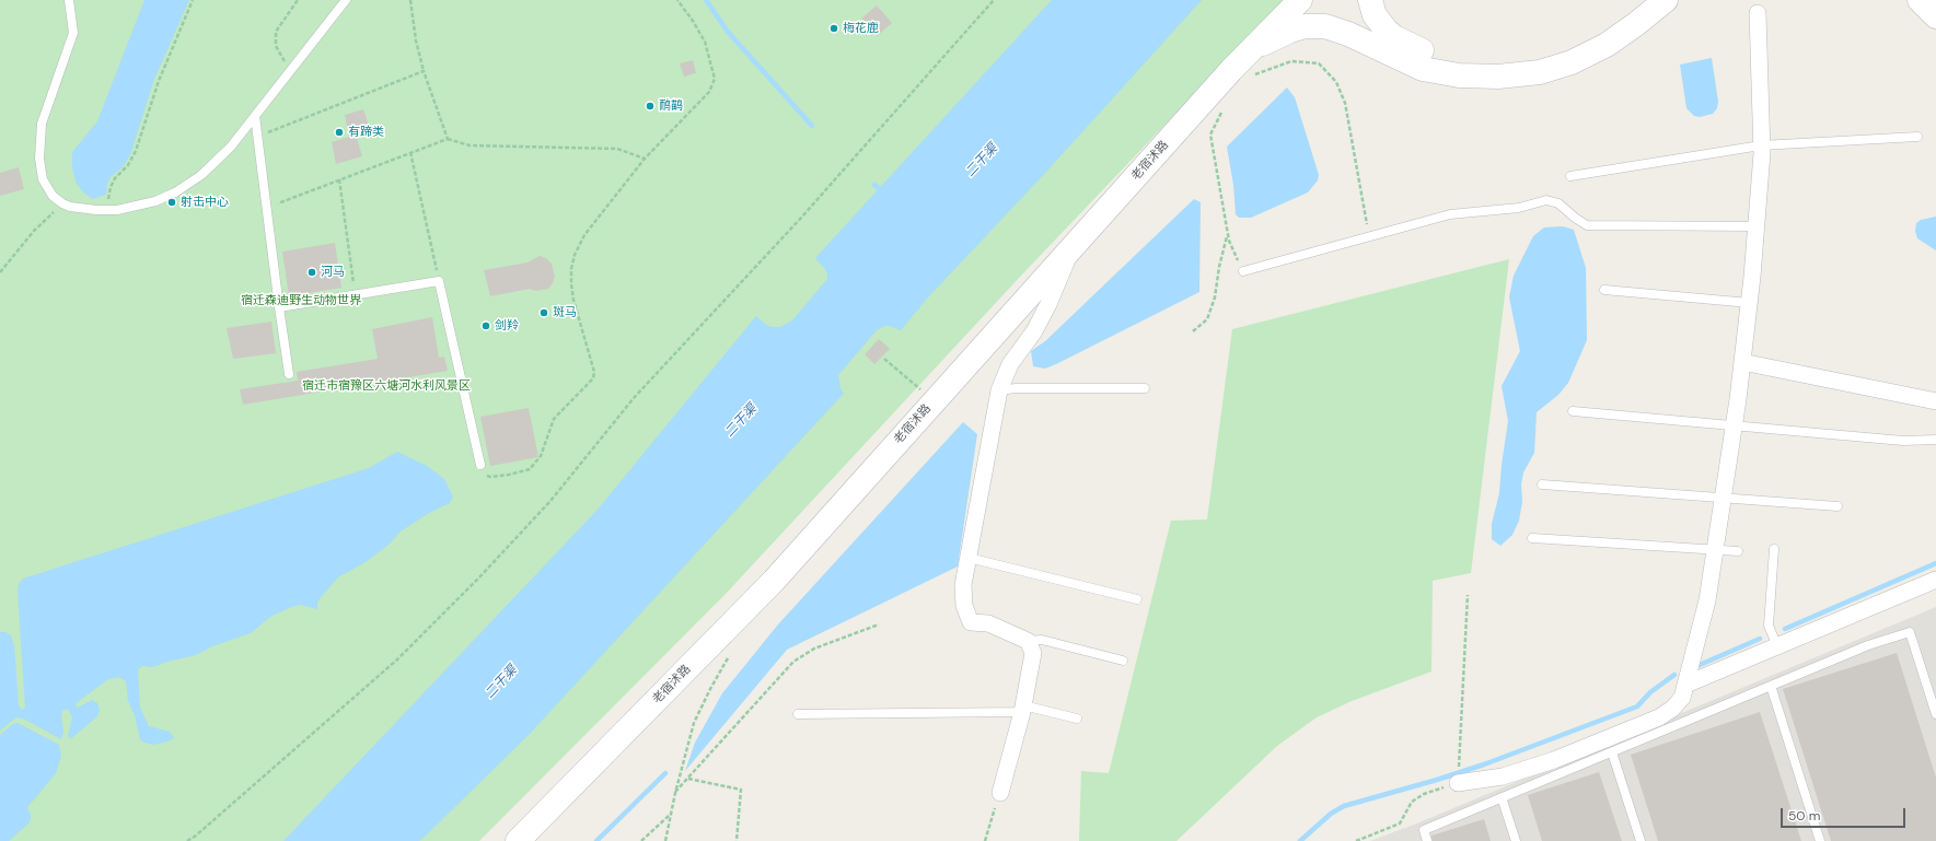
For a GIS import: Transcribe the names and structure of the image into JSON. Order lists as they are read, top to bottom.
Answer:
{
  "streets": {
    "main road": ["老宿沭路"]
  },
  "water": ["二干渠"],
  "parks": ["宿迁森迪野生动物世界", "宿迁市宿豫区六塘河水利风景区"],
  "places": [
    "梅花鹿",
    "鸸鹋",
    "有蹄类",
    "射击中心",
    "河马",
    "斑马",
    "剑羚"
  ],
  "scale_bar": "50 m"
}
